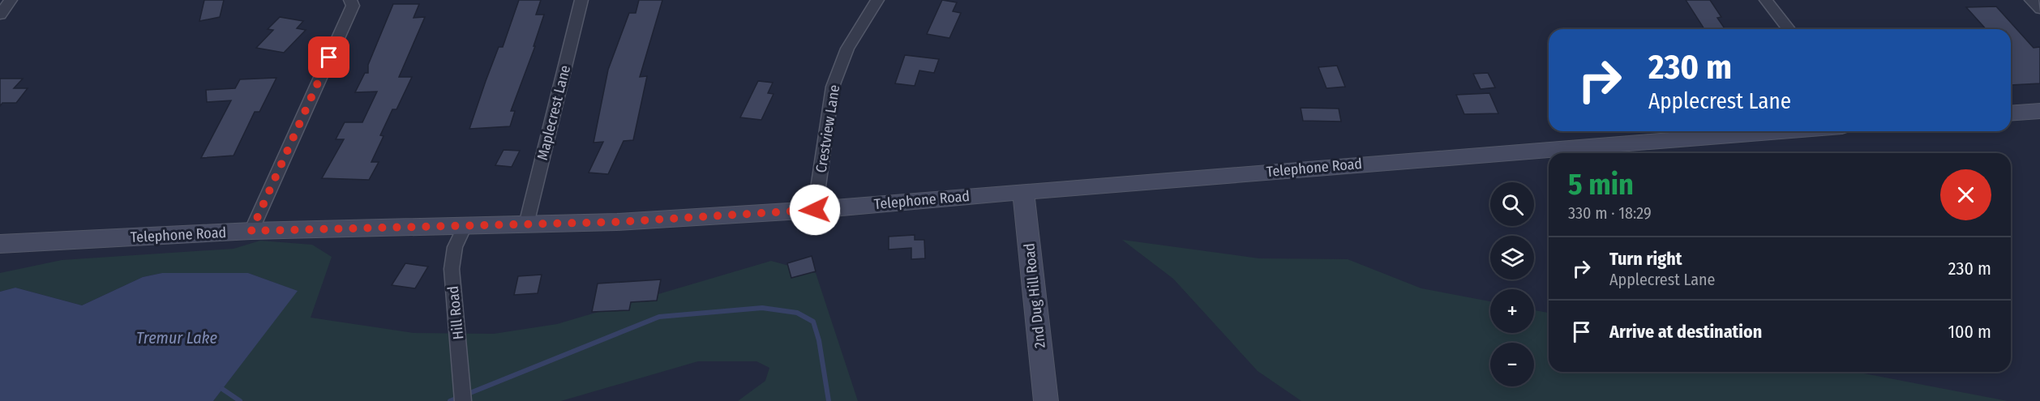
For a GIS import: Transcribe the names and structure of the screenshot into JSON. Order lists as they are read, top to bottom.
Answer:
{
  "streets": {
    "street": [
      "Maplecrest Lane",
      "Crestview Lane",
      "Telephone Road",
      "2nd Dug Hill Road",
      "Hill Road"
    ]
  },
  "crossings": [
    ["Maplecrest Lane", "Telephone Road"],
    ["Crestview Lane", "Telephone Road"],
    ["Telephone Road", "2nd Dug Hill Road"],
    ["Telephone Road", "Hill Road"]
  ],
  "water": ["Tremur Lake"],
  "page": {
    "turn": ["230 m", "Applecrest Lane"],
    "heading": ["5 min", "330 m · 18:29"],
    "map_buttons": ["+", "−"],
    "list": [
      {
        "name": "Turn right",
        "note": "Applecrest Lane",
        "value": "230 m"
      },
      {
        "name": "Arrive at destination",
        "value": "100 m"
      }
    ]
  }
}
